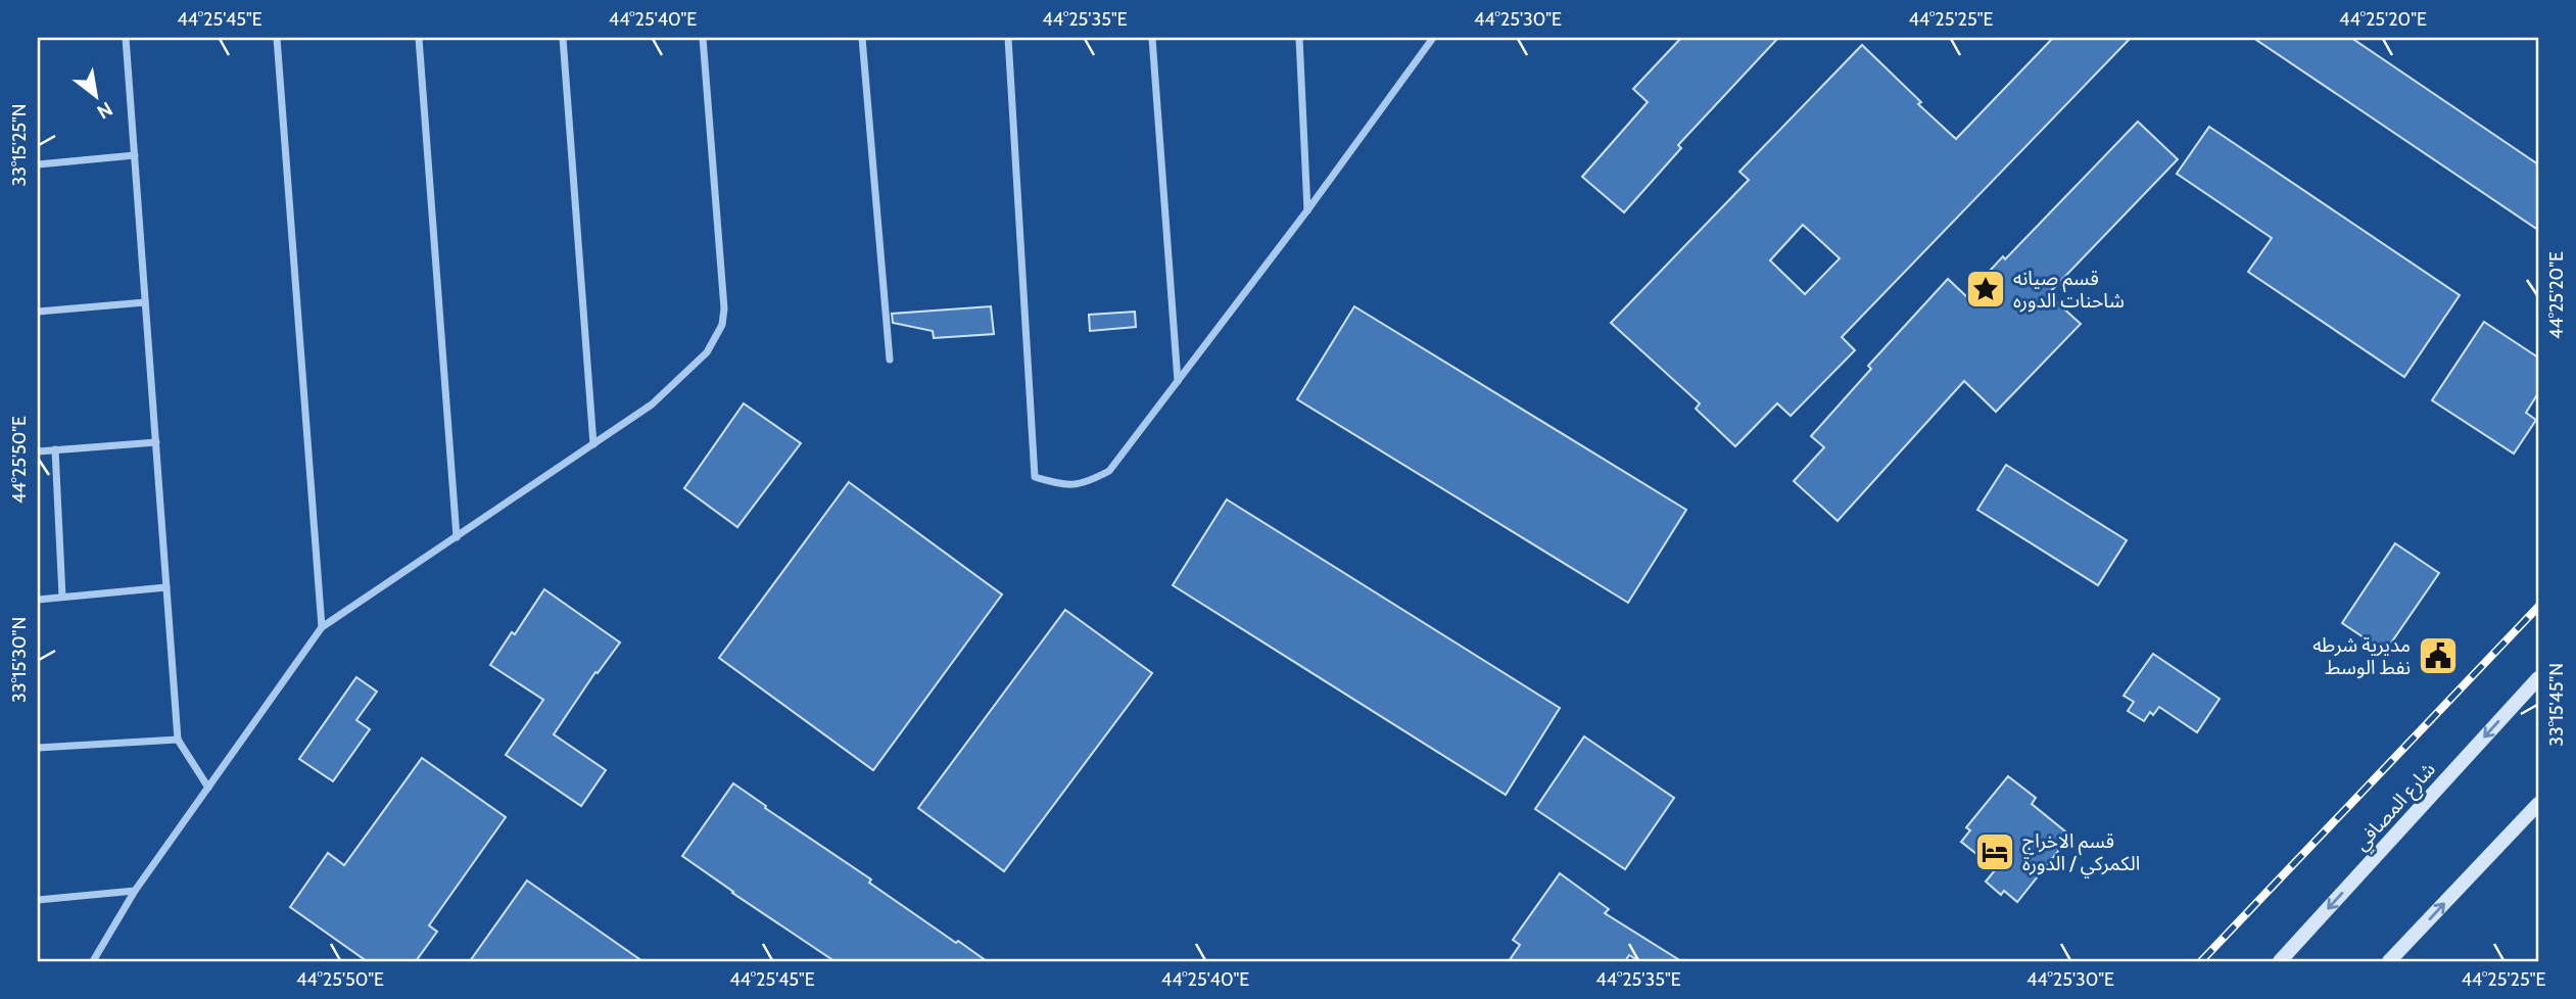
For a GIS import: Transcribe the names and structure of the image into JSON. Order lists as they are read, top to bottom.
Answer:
{
  "streets": {
    "main road": ["شارع المصافي"]
  },
  "places": {
    "place": ["قسم صيانه شاحنات الدوره"],
    "public building": ["مديرية شرطه نفط الوسط"],
    "hotel": ["قسم الاخراج الكمركي / الدورة"]
  },
  "north": "bottom right",
  "coordinates": [
    "44°25'45\"E",
    "44°25'40\"E",
    "44°25'35\"E",
    "44°25'30\"E",
    "44°25'25\"E",
    "44°25'20\"E",
    "33°15'25\"N",
    "44°25'50\"E",
    "33°15'30\"N",
    "33°15'45\"N"
  ]
}
